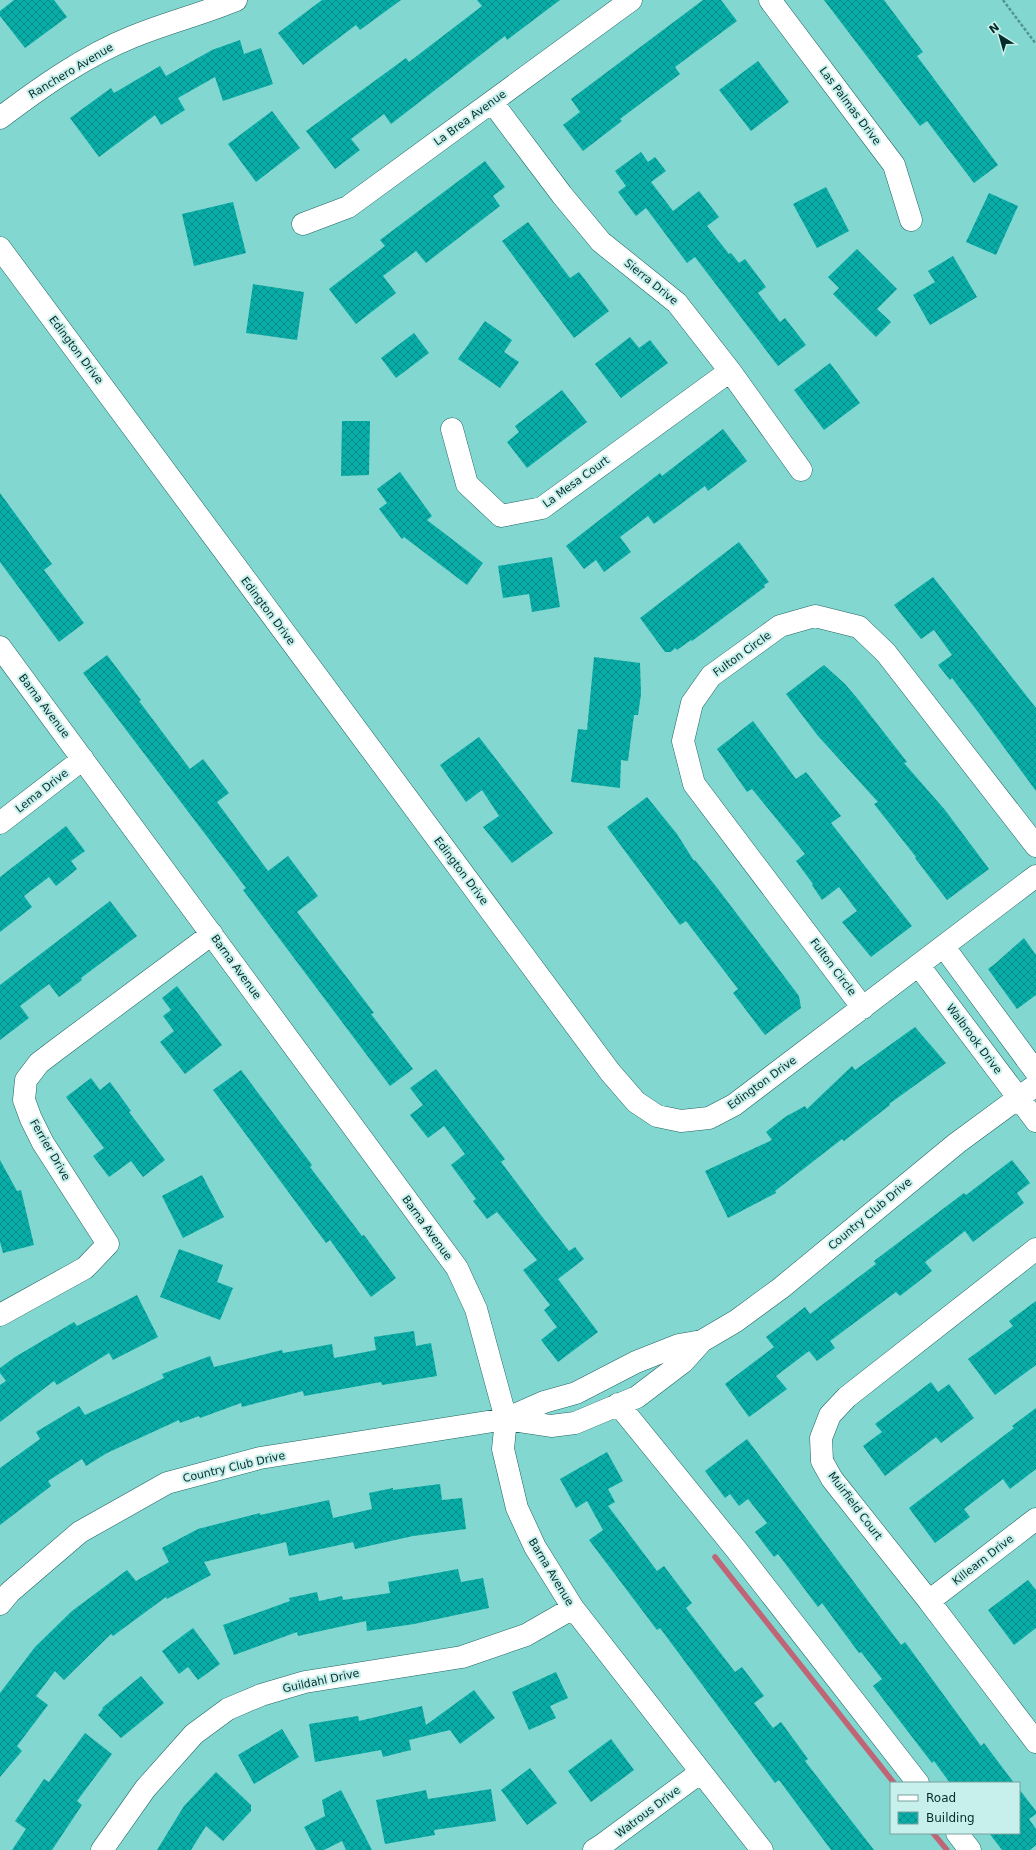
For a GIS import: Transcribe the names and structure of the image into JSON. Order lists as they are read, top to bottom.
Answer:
{
  "streets": {
    "street": [
      "Ranchero Avenue",
      "Las Palmas Drive",
      "La Brea Avenue",
      "Sierra Drive",
      "Edington Drive",
      "La Mesa Court",
      "Fulton Circle",
      "Barna Avenue",
      "Lema Drive",
      "Walbrook Drive",
      "Ferrier Drive",
      "Country Club Drive",
      "Muirfield Court",
      "Killearn Drive",
      "Guildahl Drive",
      "Watrous Drive"
    ]
  },
  "crossings": [
    ["La Brea Avenue", "Sierra Drive"],
    ["Sierra Drive", "La Mesa Court"],
    ["Edington Drive", "Fulton Circle"],
    ["Edington Drive", "Walbrook Drive"],
    ["Barna Avenue", "Lema Drive"],
    ["Barna Avenue", "Ferrier Drive"],
    ["Barna Avenue", "Country Club Drive"],
    ["Barna Avenue", "Guildahl Drive"],
    ["Barna Avenue", "Watrous Drive"],
    ["Walbrook Drive", "Country Club Drive"],
    ["Muirfield Court", "Killearn Drive"]
  ],
  "legend": ["Road", "Building"],
  "north": "top left"
}
